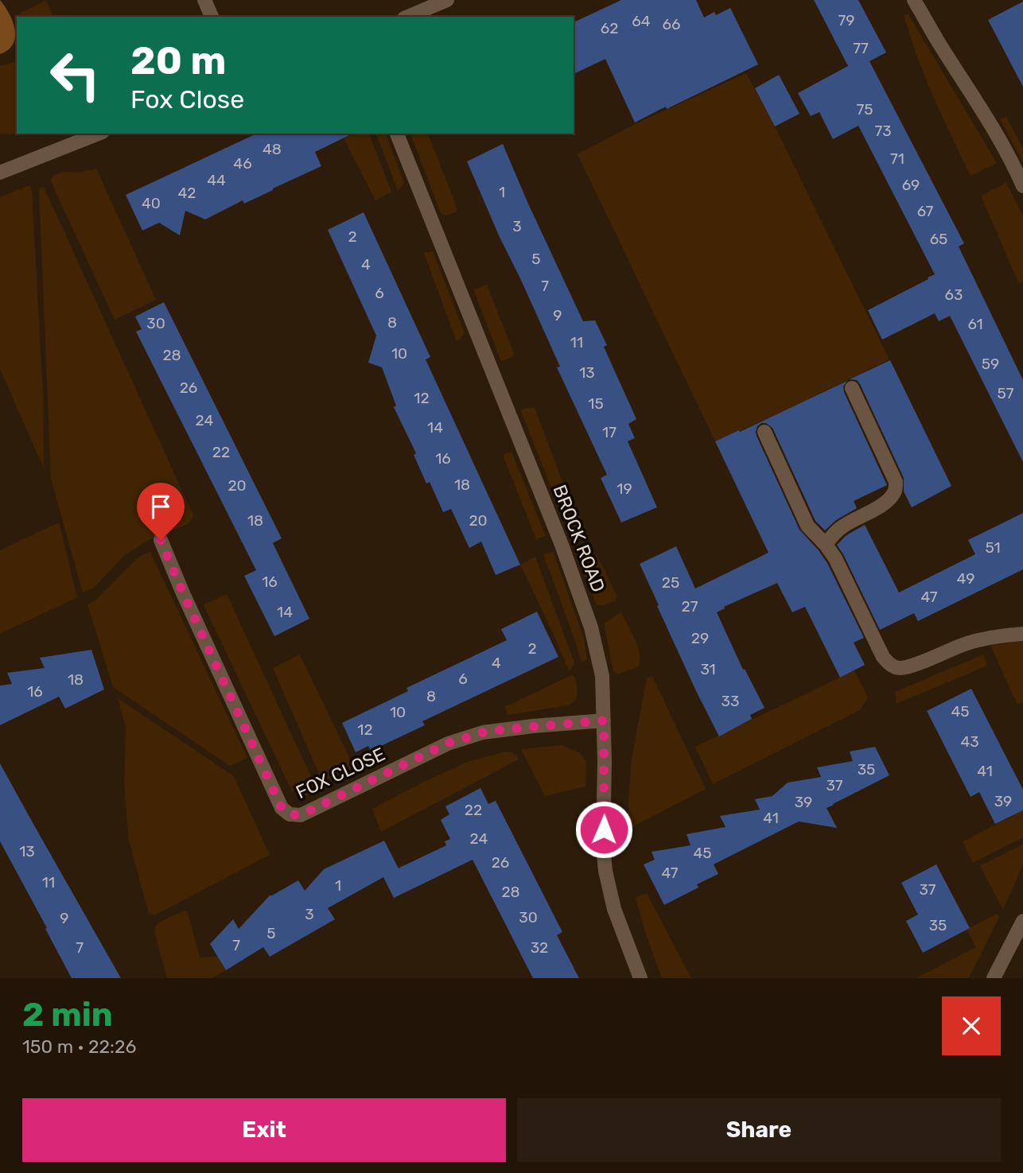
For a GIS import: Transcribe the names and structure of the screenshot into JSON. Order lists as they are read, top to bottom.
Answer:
{
  "streets": {
    "street": ["BROCK ROAD", "FOX CLOSE"]
  },
  "crossings": [
    ["BROCK ROAD", "FOX CLOSE"]
  ],
  "house_numbers": [
    "79",
    "64",
    "66",
    "62",
    "77",
    "75",
    "73",
    "48",
    "71",
    "46",
    "44",
    "69",
    "1",
    "42",
    "40",
    "67",
    "3",
    "2",
    "65",
    "5",
    "4",
    "7",
    "6",
    "63",
    "9",
    "8",
    "30",
    "61",
    "11",
    "10",
    "28",
    "59",
    "13",
    "26",
    "57",
    "12",
    "15",
    "24",
    "14",
    "17",
    "22",
    "16",
    "18",
    "20",
    "19",
    "18",
    "20",
    "51",
    "49",
    "16",
    "25",
    "47",
    "27",
    "14",
    "29",
    "2",
    "4",
    "31",
    "6",
    "18",
    "16",
    "8",
    "33",
    "45",
    "10",
    "12",
    "43",
    "35",
    "41",
    "37",
    "39",
    "39",
    "22",
    "41",
    "24",
    "13",
    "45",
    "26",
    "47",
    "11",
    "1",
    "37",
    "28",
    "3",
    "30",
    "9",
    "35",
    "5",
    "7",
    "7",
    "32"
  ],
  "page": {
    "turn": ["20 m", "Fox Close"],
    "heading": ["2 min", "150 m · 22:26"],
    "buttons": ["Exit", "Share"]
  }
}
